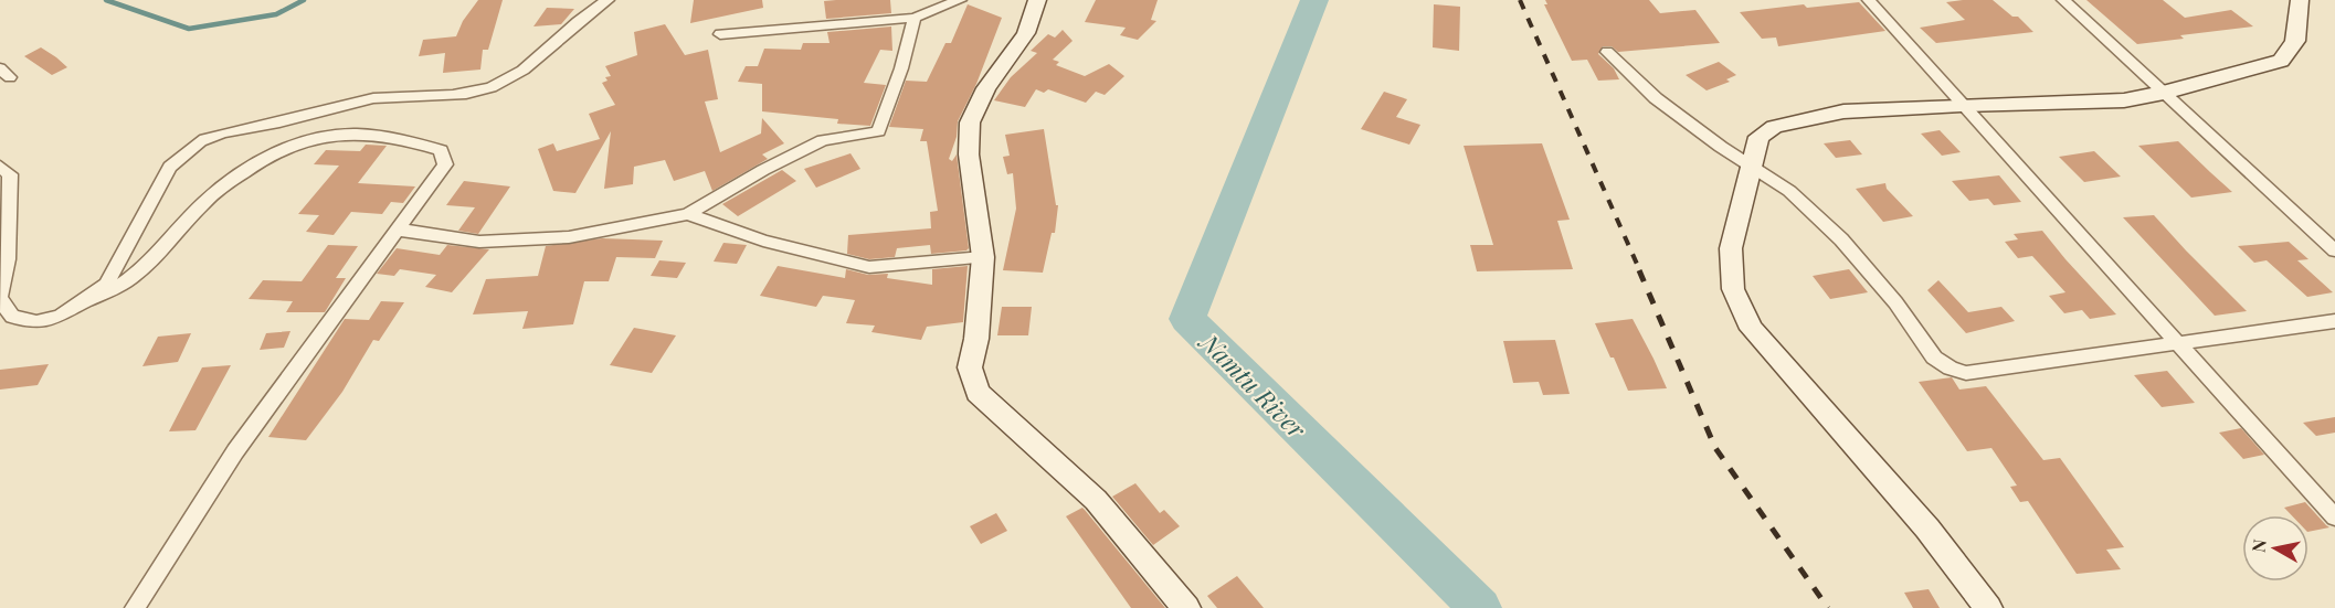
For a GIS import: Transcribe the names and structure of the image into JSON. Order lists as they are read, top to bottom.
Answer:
{
  "water": ["Namtu River"],
  "north": "left"
}
